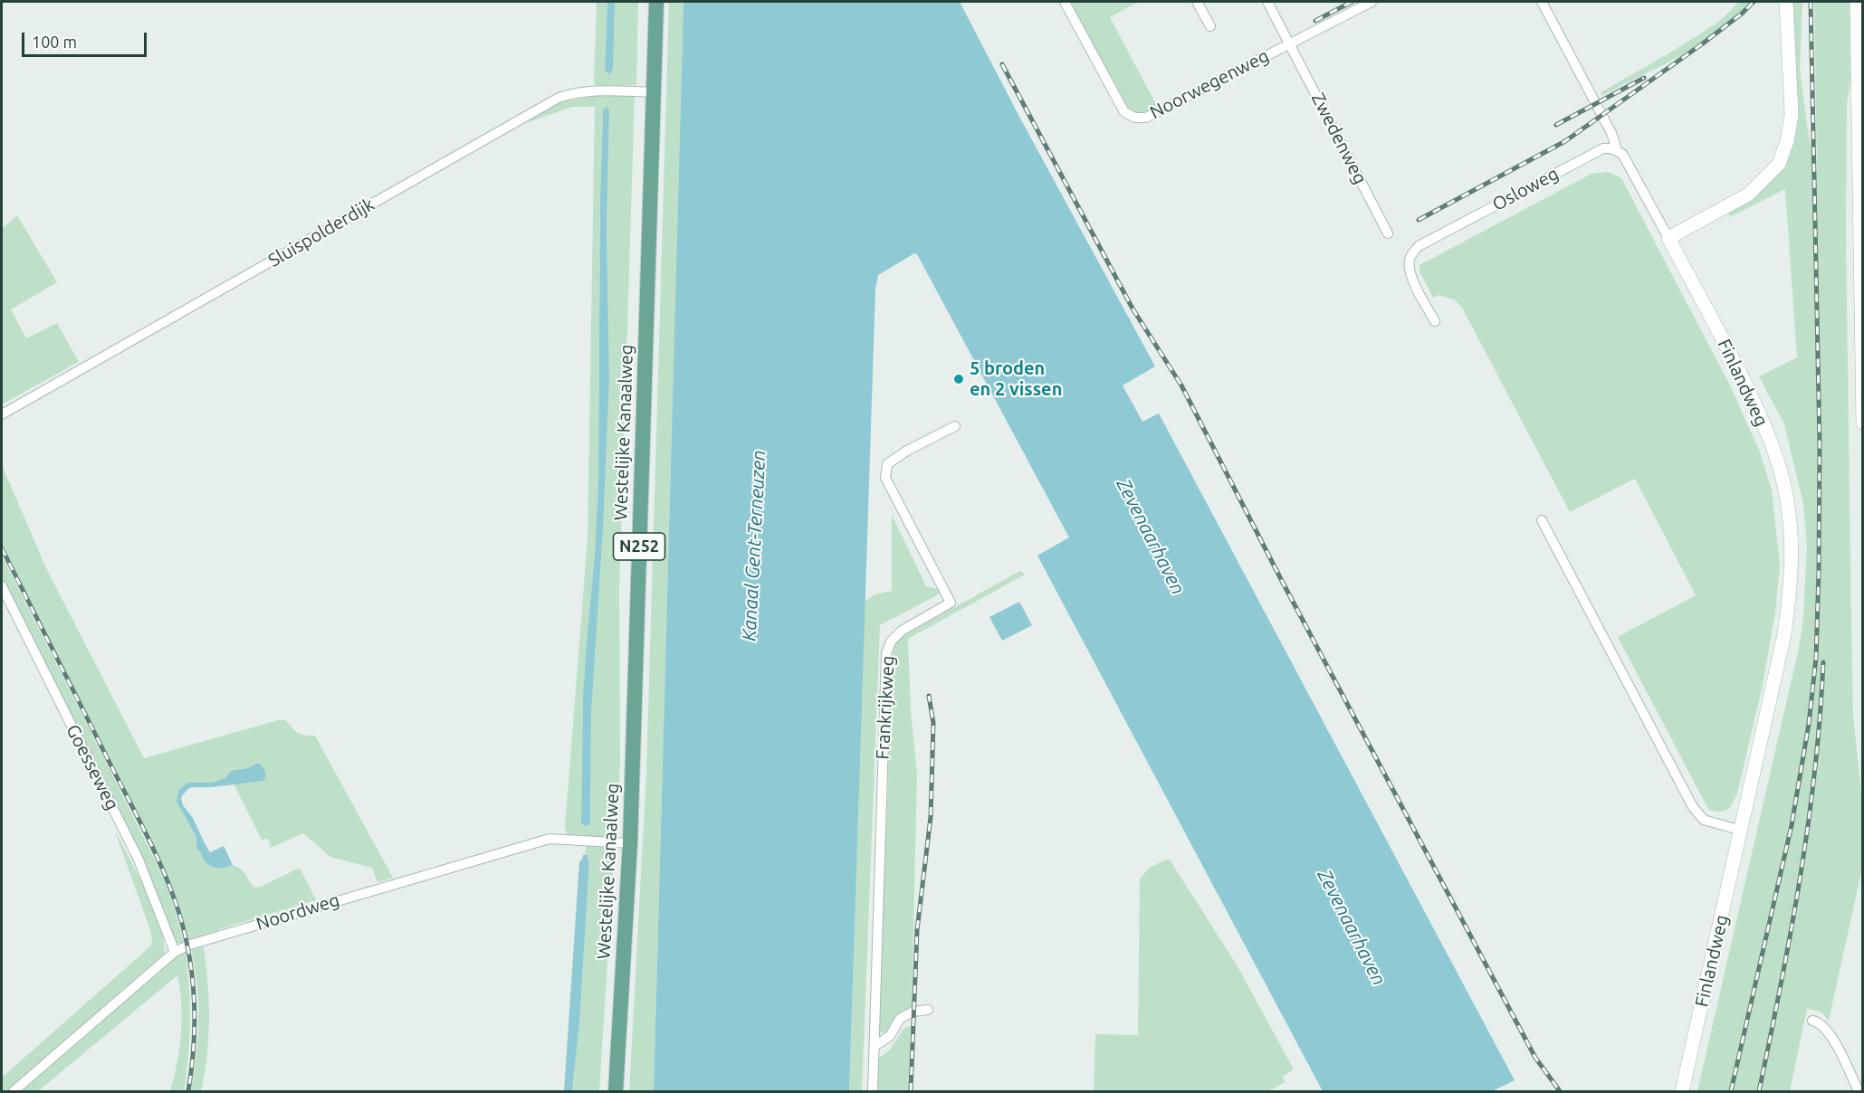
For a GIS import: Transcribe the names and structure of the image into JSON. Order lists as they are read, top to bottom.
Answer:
{
  "streets": {
    "main road": ["Westelijke Kanaalweg", "N252"],
    "street": [
      "Noorwegenweg",
      "Zwedenweg",
      "Osloweg",
      "Sluispolderdijk",
      "Finlandweg",
      "Frankrijkweg",
      "Goesseweg",
      "Noordweg"
    ]
  },
  "crossings": [
    ["Noorwegenweg", "Zwedenweg"],
    ["Sluispolderdijk", "Westelijke Kanaalweg"],
    ["Westelijke Kanaalweg", "Noordweg"],
    ["Goesseweg", "Noordweg"]
  ],
  "water": ["Zevenaarhaven", "Kanaal Gent-Terneuzen"],
  "places": ["5 broden en 2 vissen"],
  "scale_bar": "100 m"
}
